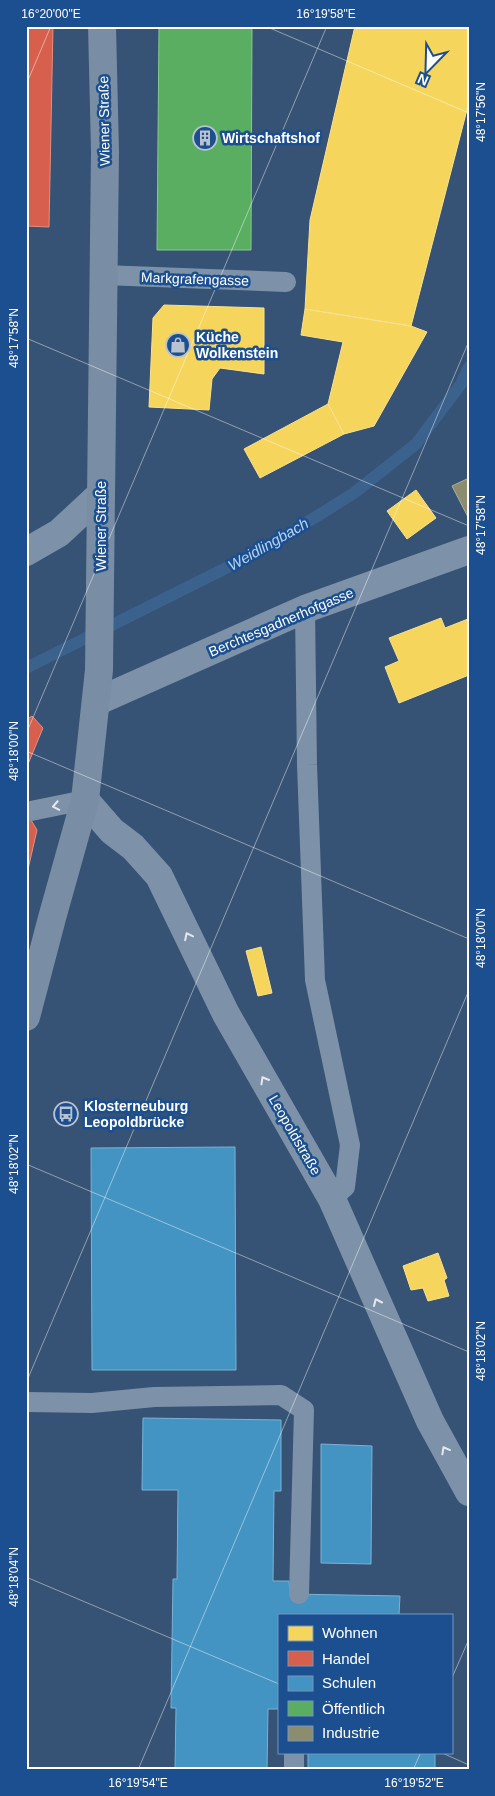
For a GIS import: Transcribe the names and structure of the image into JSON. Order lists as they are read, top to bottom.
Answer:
{
  "streets": {
    "street": ["Wiener Straße", "Berchtesgadnerhofgasse", "Leopoldstraße"],
    "lane": ["Markgrafengasse"]
  },
  "crossings": [
    ["Wiener Straße", "Markgrafengasse"],
    ["Wiener Straße", "Berchtesgadnerhofgasse"],
    ["Wiener Straße", "Leopoldstraße"]
  ],
  "one_way": ["Leopoldstraße"],
  "water": ["Weidlingbach"],
  "places": {
    "building": ["Wirtschaftshof"],
    "shop": ["Küche Wolkenstein"],
    "bus stop": ["Klosterneuburg Leopoldbrücke"]
  },
  "legend": [
    "Wohnen",
    "Handel",
    "Schulen",
    "Öffentlich",
    "Industrie"
  ],
  "north": "bottom left",
  "coordinates": [
    "16°20'00\"E",
    "16°19'58\"E",
    "48°17'56\"N",
    "48°17'58\"N",
    "48°18'00\"N",
    "48°18'02\"N",
    "48°18'04\"N",
    "16°19'54\"E",
    "16°19'52\"E"
  ]
}
